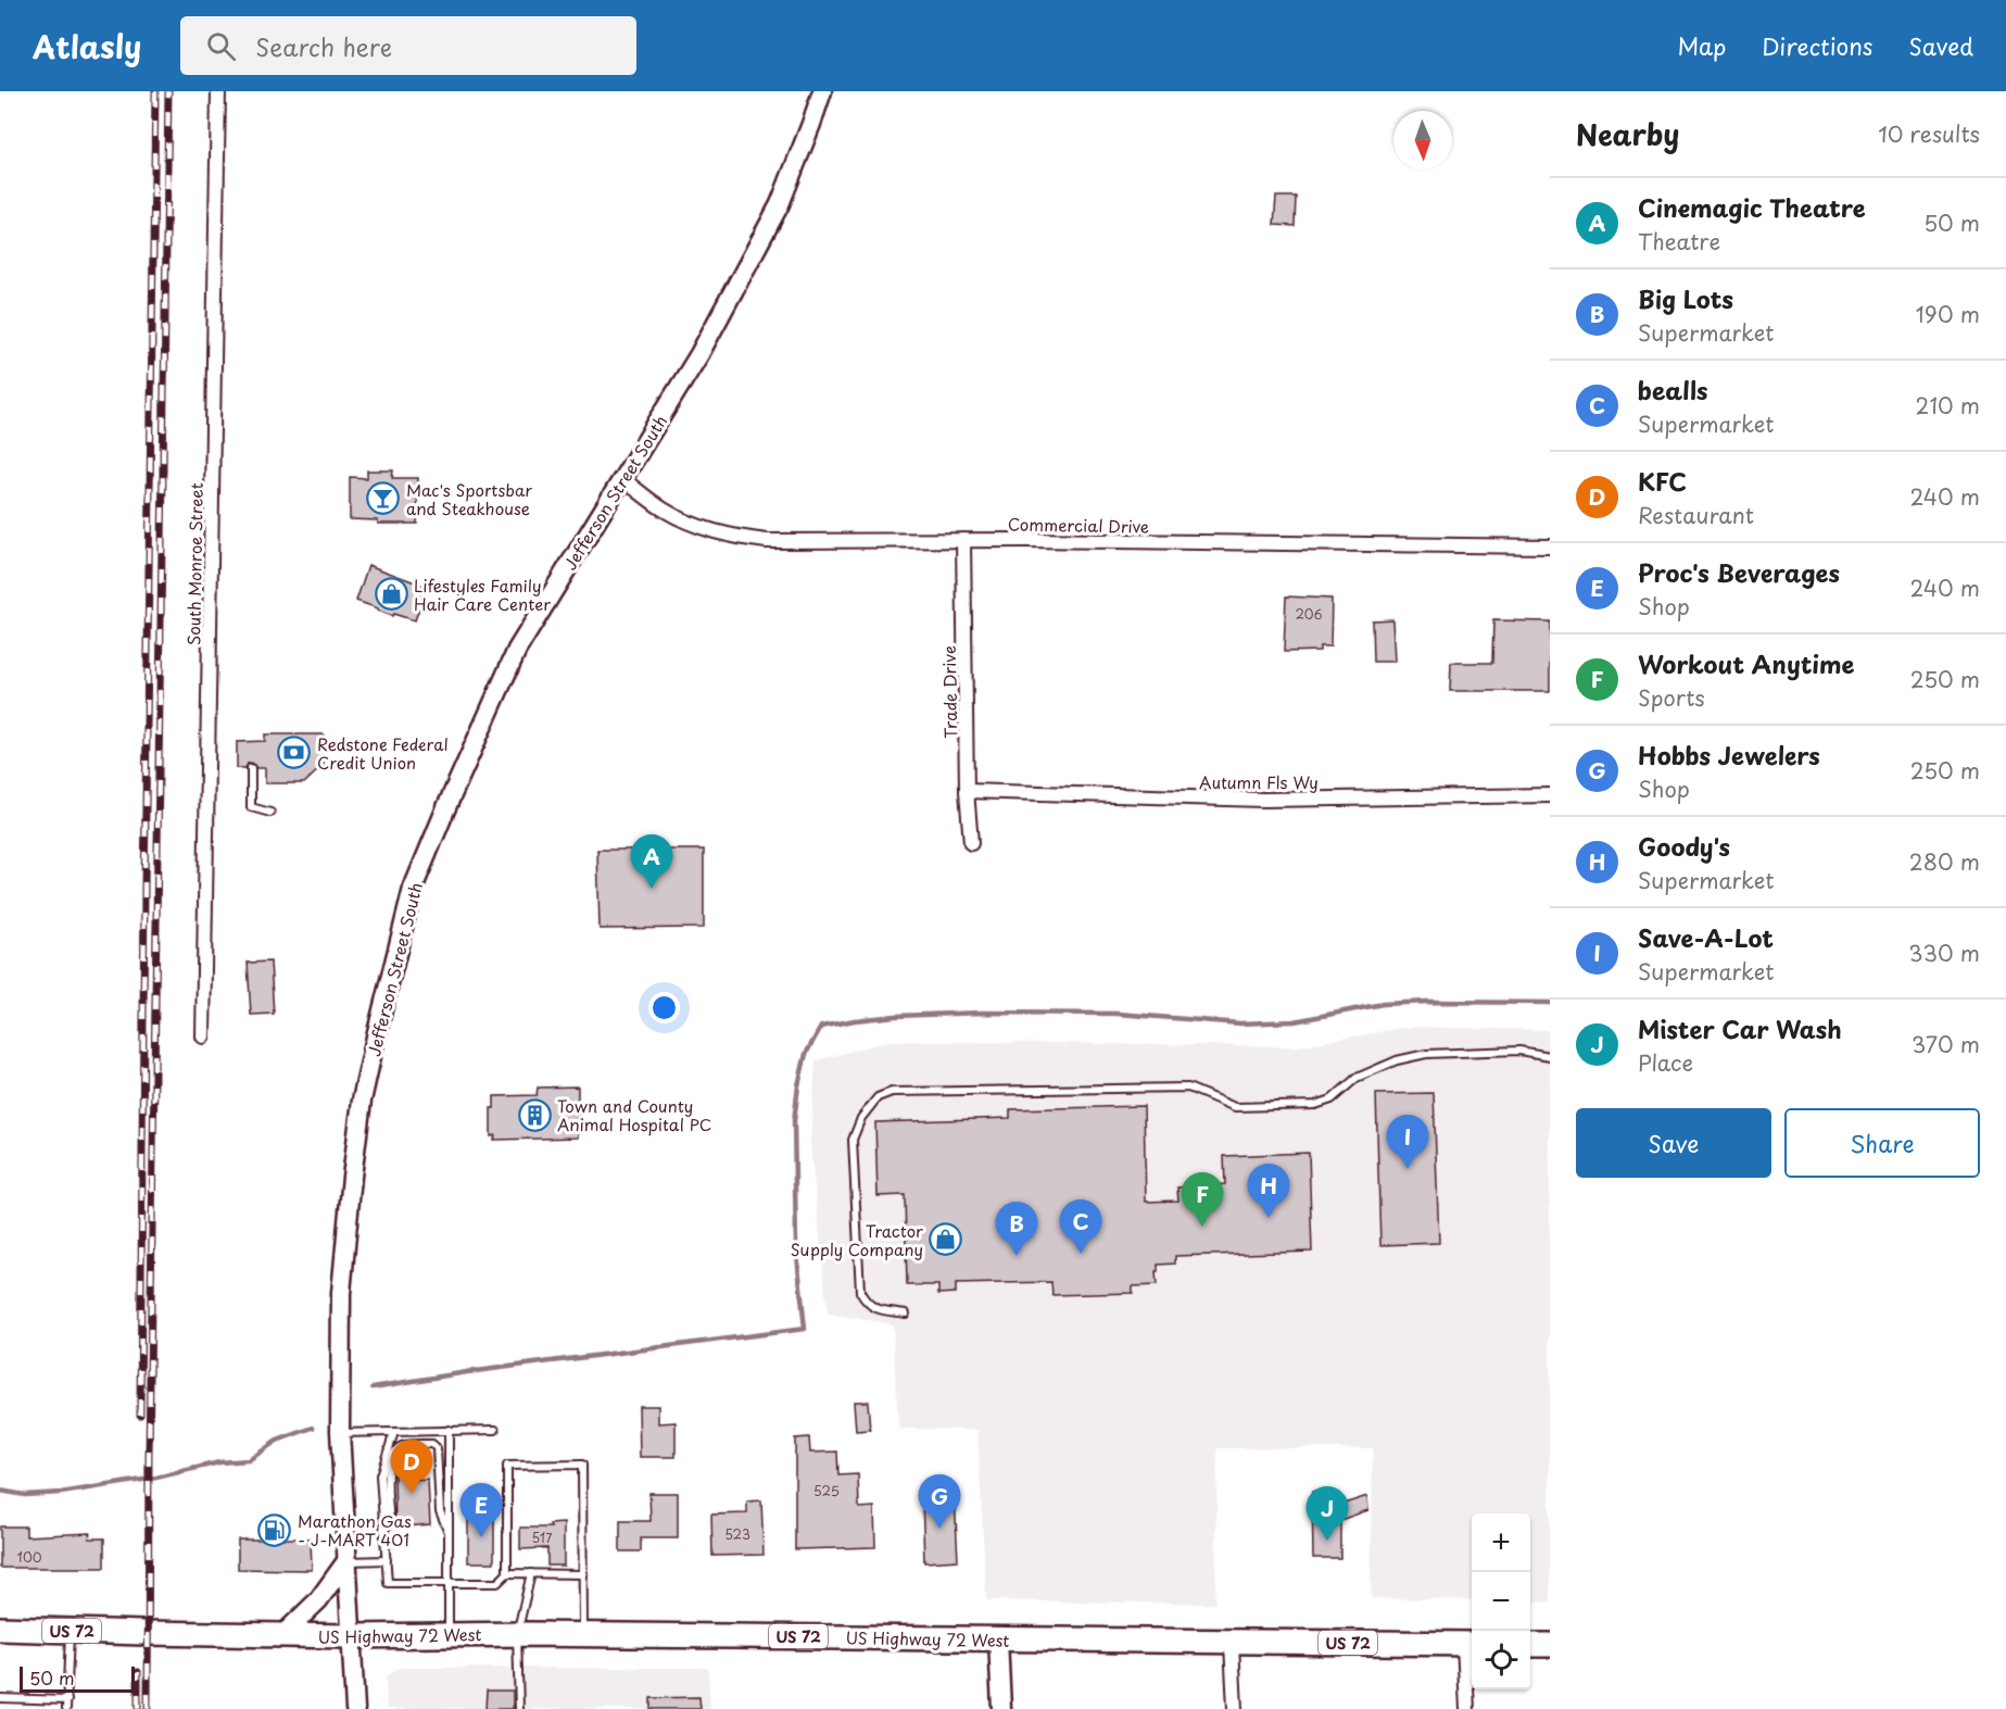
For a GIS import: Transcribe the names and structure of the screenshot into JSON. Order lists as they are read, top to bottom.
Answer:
{
  "streets": {
    "highway": ["US 72", "US Highway 72 West"],
    "street": [
      "Jefferson Street South",
      "Commercial Drive",
      "South Monroe Street",
      "Trade Drive",
      "Autumn Fls Wy"
    ]
  },
  "crossings": [
    ["Jefferson Street South", "Commercial Drive"],
    ["Jefferson Street South", "US Highway 72 West"],
    ["Commercial Drive", "Trade Drive"],
    ["Trade Drive", "Autumn Fls Wy"],
    ["US 72", "US Highway 72 West"]
  ],
  "places": {
    "bar": ["Mac's Sportsbar and Steakhouse"],
    "shop": ["Lifestyles Family Hair Care Center", "Tractor Supply Company"],
    "bank": ["Redstone Federal Credit Union"],
    "building": ["Town and County Animal Hospital PC"],
    "fuel station": ["Marathon Gas - J-MART 401"]
  },
  "house_numbers": [
    "206",
    "525",
    "523",
    "517",
    "100"
  ],
  "scale_bar": "50 m",
  "north": "bottom",
  "page": {
    "header": "Atlasly",
    "search": "Search here",
    "nav": ["Map", "Directions", "Saved"],
    "heading": ["Nearby", "10 results"],
    "list": [
      {
        "mark": "A",
        "name": "Cinemagic Theatre",
        "note": "Theatre",
        "value": "50 m"
      },
      {
        "mark": "B",
        "name": "Big Lots",
        "note": "Supermarket",
        "value": "190 m"
      },
      {
        "mark": "C",
        "name": "bealls",
        "note": "Supermarket",
        "value": "210 m"
      },
      {
        "mark": "D",
        "name": "KFC",
        "note": "Restaurant",
        "value": "240 m"
      },
      {
        "mark": "E",
        "name": "Proc's Beverages",
        "note": "Shop",
        "value": "240 m"
      },
      {
        "mark": "F",
        "name": "Workout Anytime",
        "note": "Sports",
        "value": "250 m"
      },
      {
        "mark": "G",
        "name": "Hobbs Jewelers",
        "note": "Shop",
        "value": "250 m"
      },
      {
        "mark": "H",
        "name": "Goody's",
        "note": "Supermarket",
        "value": "280 m"
      },
      {
        "mark": "I",
        "name": "Save-A-Lot",
        "note": "Supermarket",
        "value": "330 m"
      },
      {
        "mark": "J",
        "name": "Mister Car Wash",
        "note": "Place",
        "value": "370 m"
      }
    ],
    "pins": [
      "A",
      "I",
      "H",
      "F",
      "C",
      "B",
      "D",
      "G",
      "E",
      "J"
    ],
    "buttons": ["Save", "Share"],
    "map_buttons": ["+", "−"],
    "scale": "50 m"
  }
}
